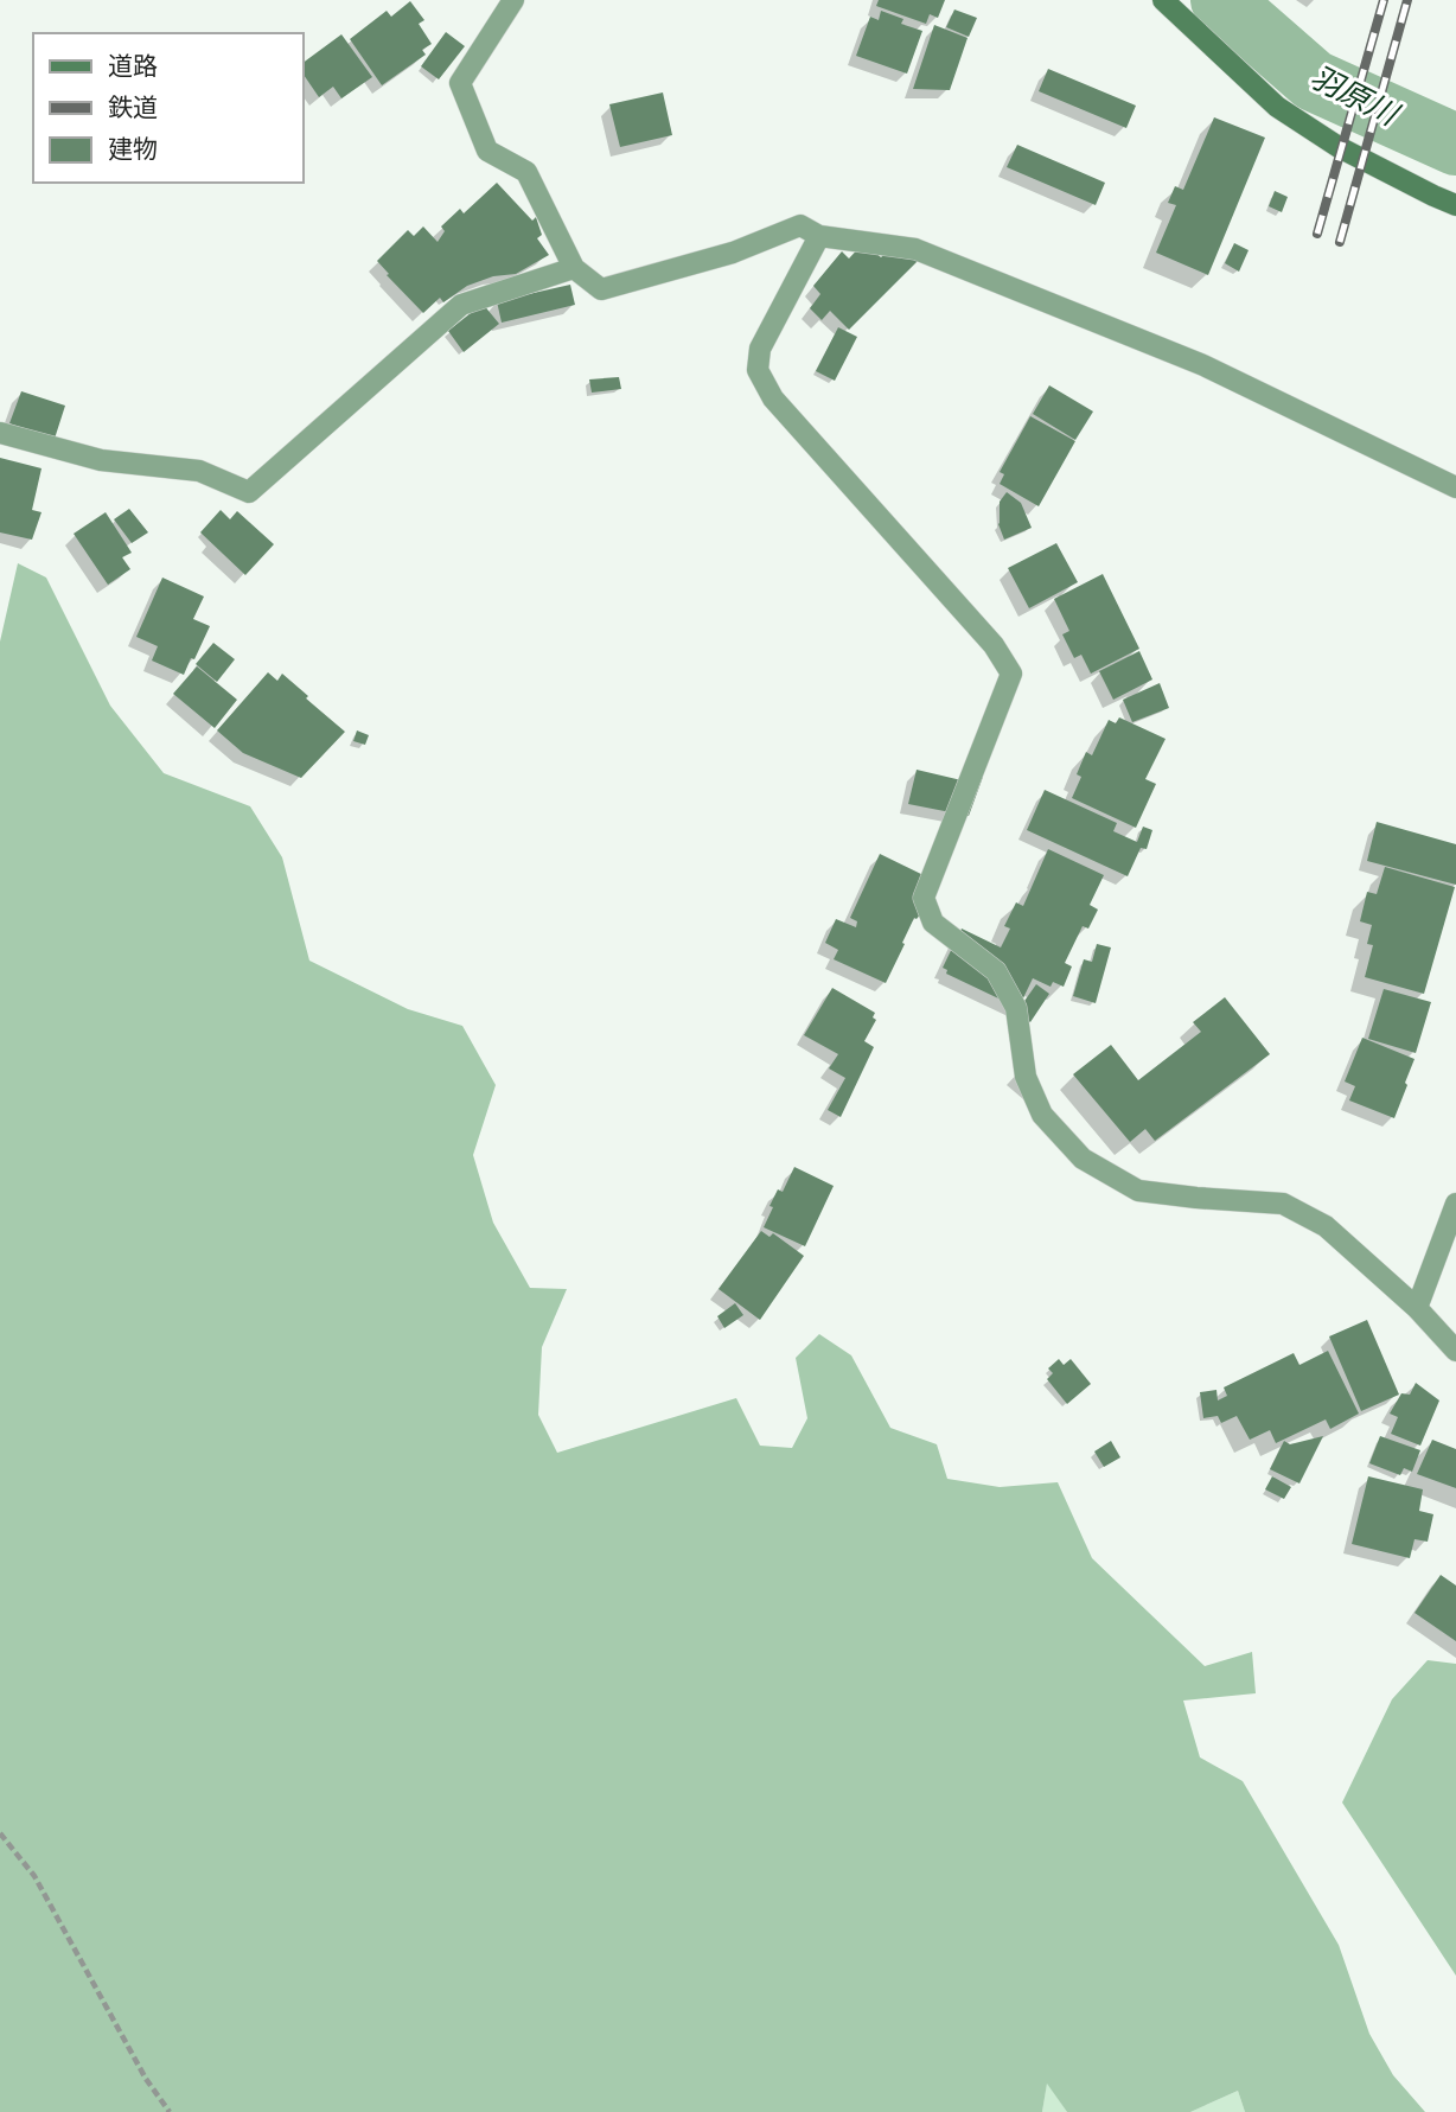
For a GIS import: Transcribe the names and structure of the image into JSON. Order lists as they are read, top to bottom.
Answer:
{
  "water": ["羽原川"],
  "legend": ["道路", "鉄道", "建物"]
}
